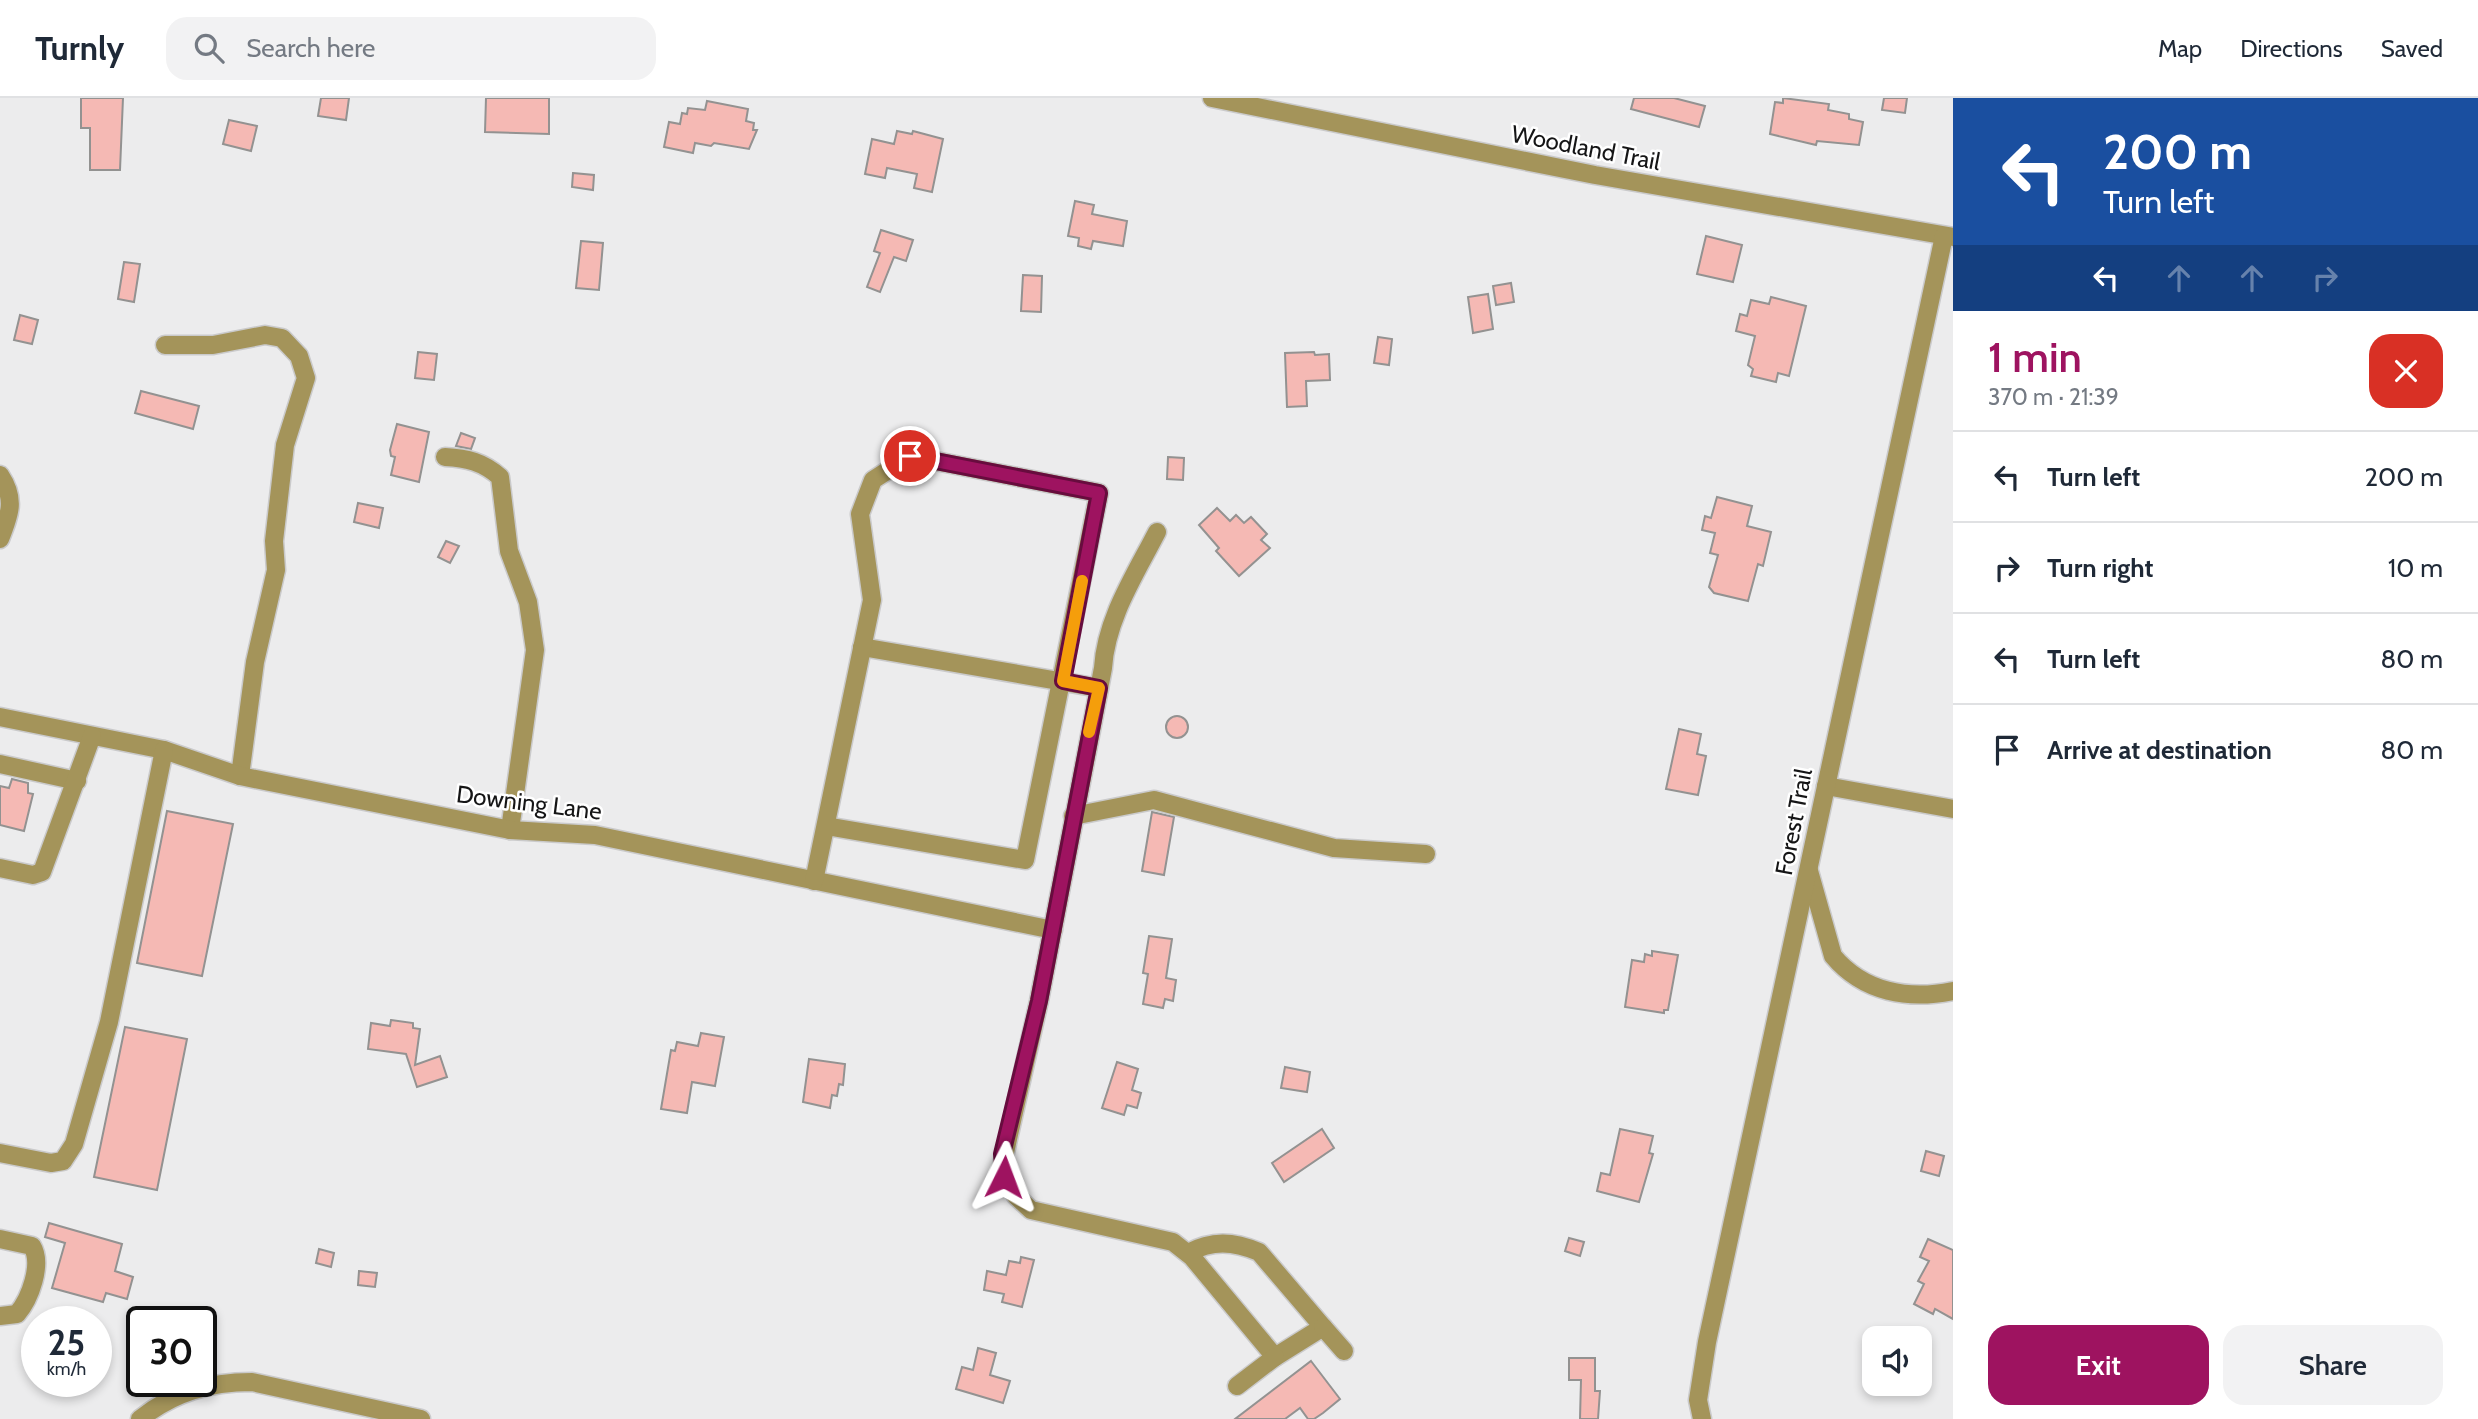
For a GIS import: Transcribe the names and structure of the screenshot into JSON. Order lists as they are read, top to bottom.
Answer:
{
  "streets": {
    "street": ["Woodland Trail", "Downing Lane", "Forest Trail"]
  },
  "crossings": [
    ["Woodland Trail", "Forest Trail"]
  ],
  "page": {
    "header": "Turnly",
    "search": "Search here",
    "nav": ["Map", "Directions", "Saved"],
    "turn": ["200 m", "Turn left"],
    "heading": ["1 min", "370 m · 21:39"],
    "list": [
      {
        "name": "Turn left",
        "value": "200 m"
      },
      {
        "name": "Turn right",
        "value": "10 m"
      },
      {
        "name": "Turn left",
        "value": "80 m"
      },
      {
        "name": "Arrive at destination",
        "value": "80 m"
      }
    ],
    "speed": "25 km/h",
    "limit": "30",
    "buttons": ["Exit", "Share"]
  }
}
